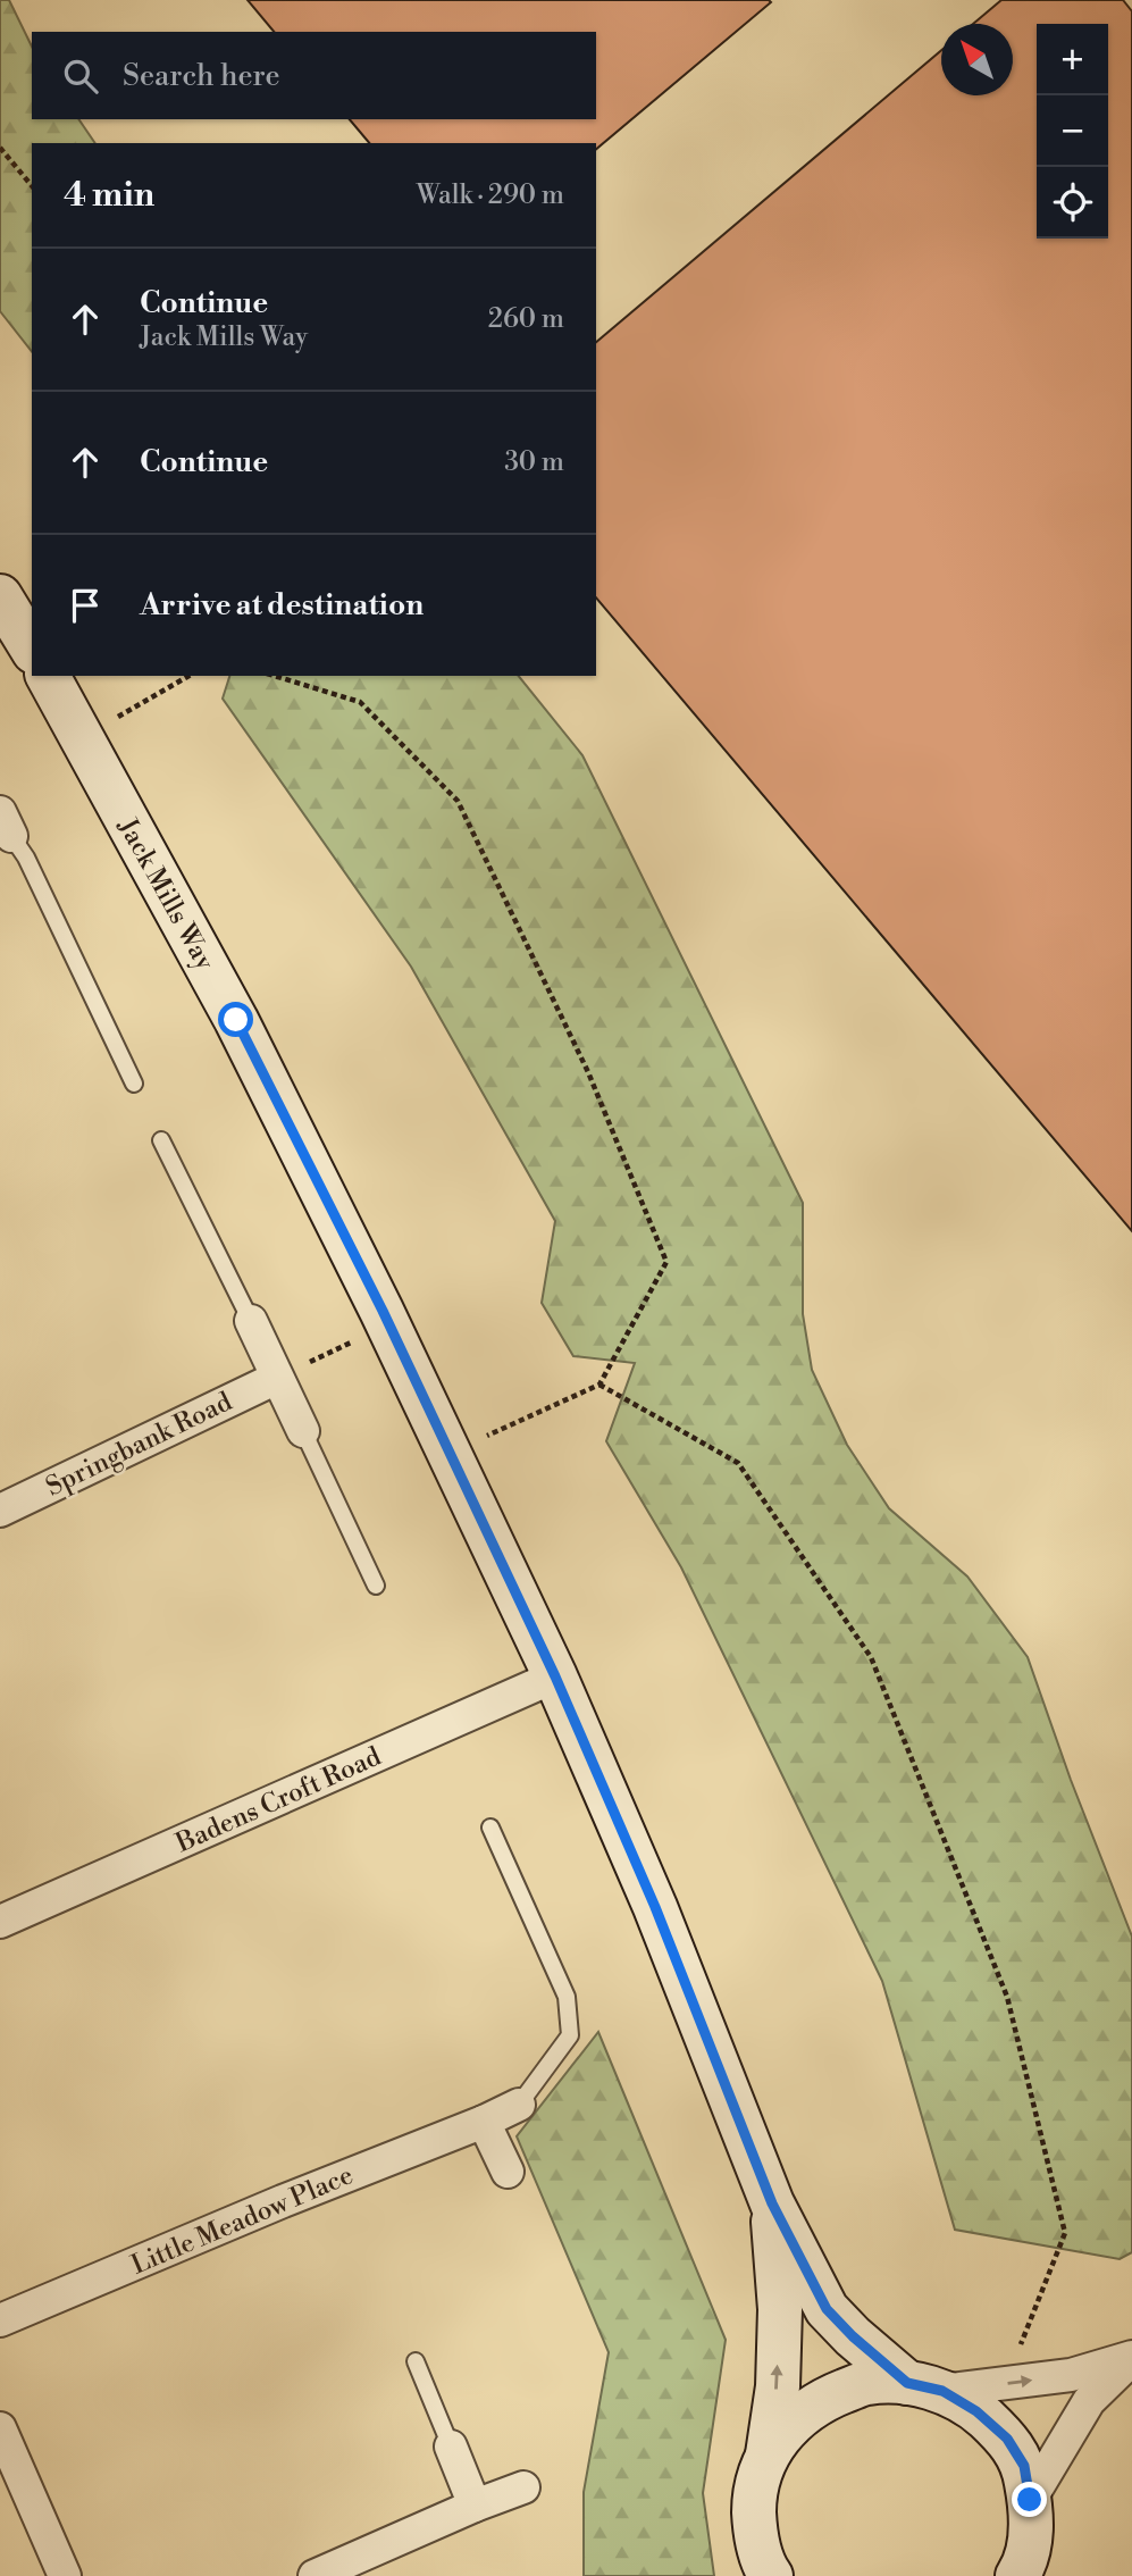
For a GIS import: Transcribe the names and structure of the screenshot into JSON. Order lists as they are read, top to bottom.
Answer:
{
  "streets": {
    "main road": ["Jack Mills Way"],
    "street": ["Springbank Road", "Badens Croft Road", "Little Meadow Place"]
  },
  "crossings": [
    ["Jack Mills Way", "Badens Croft Road"]
  ],
  "north": "top left",
  "page": {
    "map_buttons": ["+", "−"],
    "search": "Search here",
    "heading": ["4 min", "Walk · 290 m"],
    "list": [
      ["Continue", "Jack Mills Way", "260 m"],
      ["Continue", "30 m"],
      "Arrive at destination"
    ]
  }
}
